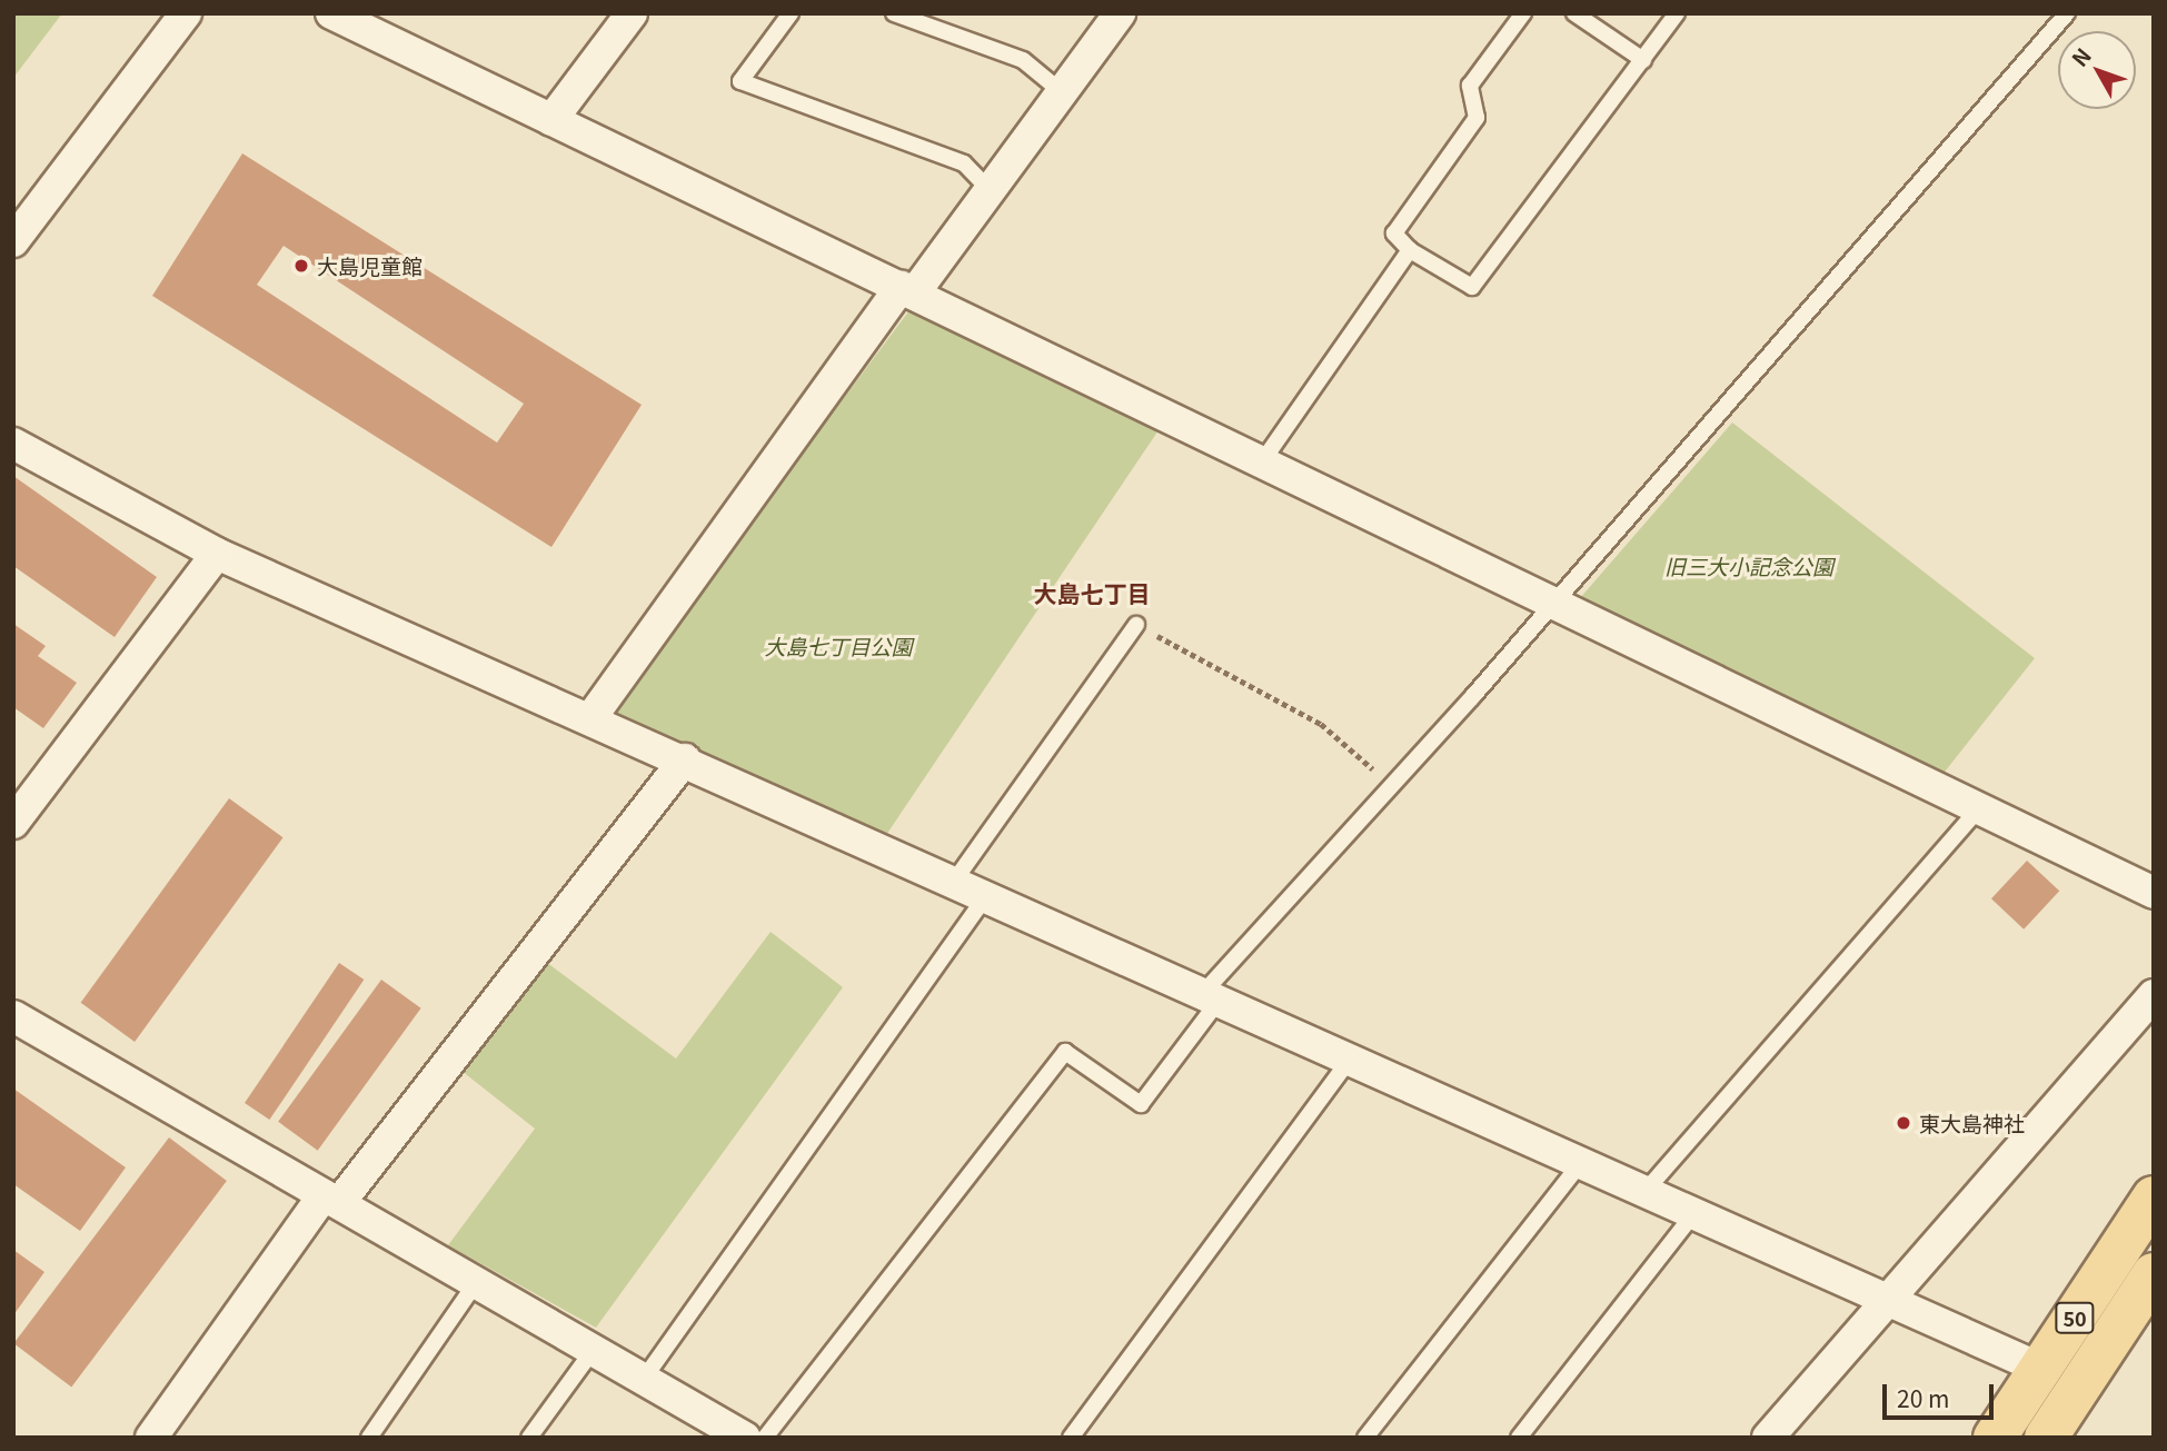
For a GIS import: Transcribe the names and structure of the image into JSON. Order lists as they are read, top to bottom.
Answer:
{
  "streets": {
    "main road": ["50"]
  },
  "districts": ["大島七丁目"],
  "parks": ["旧三大小記念公園", "大島七丁目公園"],
  "places": ["大島児童館", "東大島神社"],
  "scale_bar": "20 m",
  "north": "top left"
}
